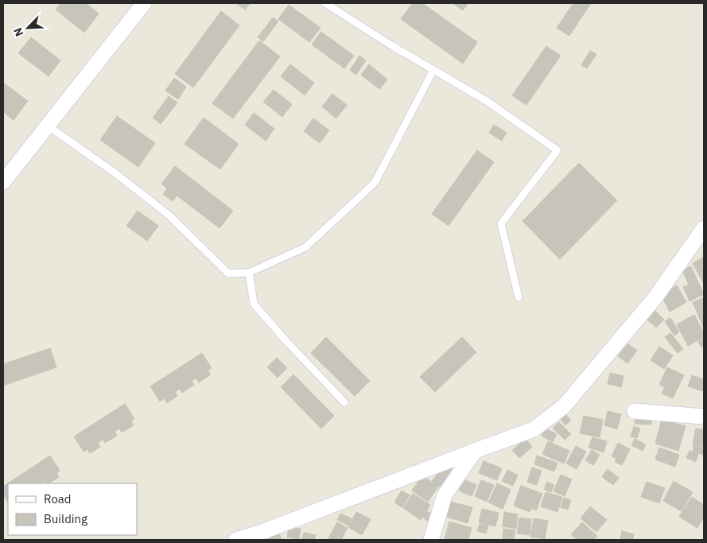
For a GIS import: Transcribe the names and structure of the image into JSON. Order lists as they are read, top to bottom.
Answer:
{
  "legend": ["Road", "Building"],
  "north": "bottom left"
}
